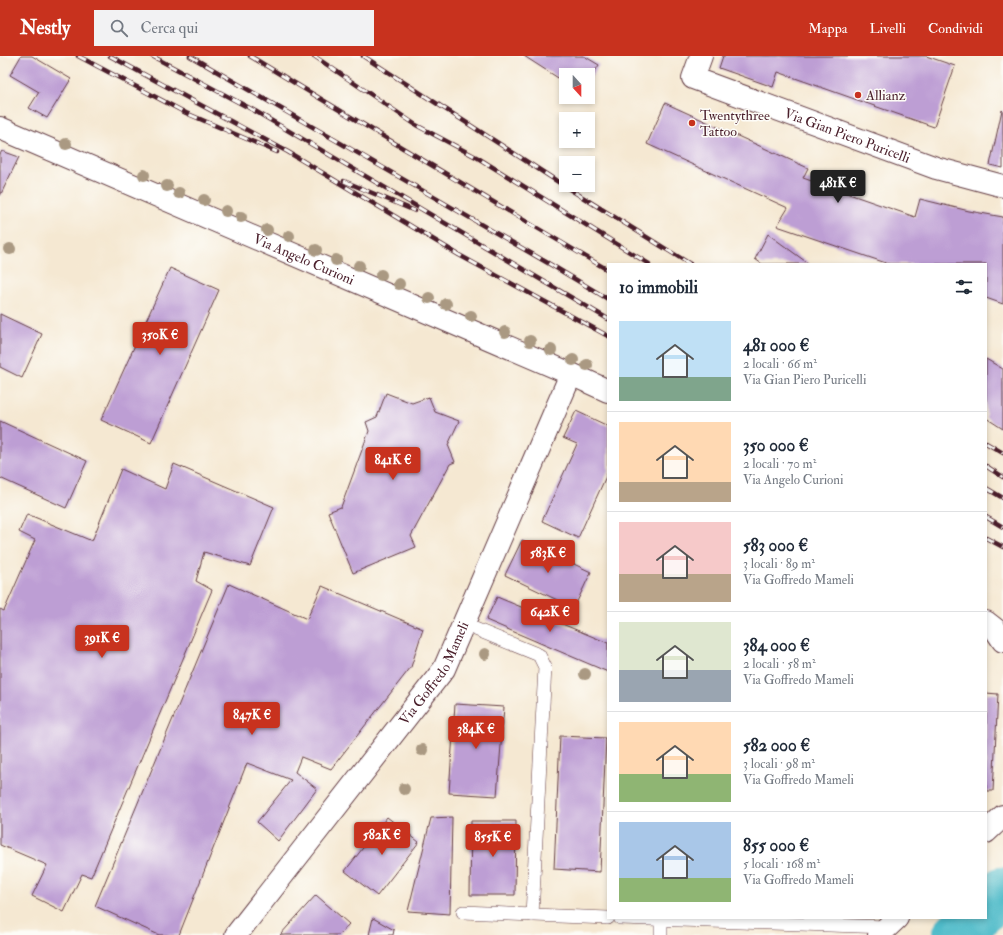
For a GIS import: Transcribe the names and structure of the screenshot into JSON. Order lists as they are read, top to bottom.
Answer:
{
  "streets": {
    "street": ["Via Gian Piero Puricelli", "Via Angelo Curioni", "Via Goffredo Mameli"]
  },
  "crossings": [
    ["Via Angelo Curioni", "Via Goffredo Mameli"]
  ],
  "places": ["Allianz", "Twentythree Tattoo"],
  "north": "bottom",
  "page": {
    "header": "Nestly",
    "search": "Cerca qui",
    "nav": ["Mappa", "Livelli", "Condividi"],
    "map_buttons": ["+", "−"],
    "price": [
      "481K €",
      "350K €",
      "841K €",
      "583K €",
      "642K €",
      "391K €",
      "847K €",
      "384K €",
      "582K €",
      "855K €"
    ],
    "heading": "10 immobili",
    "list": [
      {
        "name": "481 000 €",
        "note": "2 locali · 66 m² · Via Gian Piero Puricelli"
      },
      {
        "name": "350 000 €",
        "note": "2 locali · 70 m² · Via Angelo Curioni"
      },
      {
        "name": "583 000 €",
        "note": "3 locali · 89 m² · Via Goffredo Mameli"
      },
      {
        "name": "384 000 €",
        "note": "2 locali · 58 m² · Via Goffredo Mameli"
      },
      {
        "name": "582 000 €",
        "note": "3 locali · 98 m² · Via Goffredo Mameli"
      },
      {
        "name": "855 000 €",
        "note": "5 locali · 168 m² · Via Goffredo Mameli"
      }
    ]
  }
}
